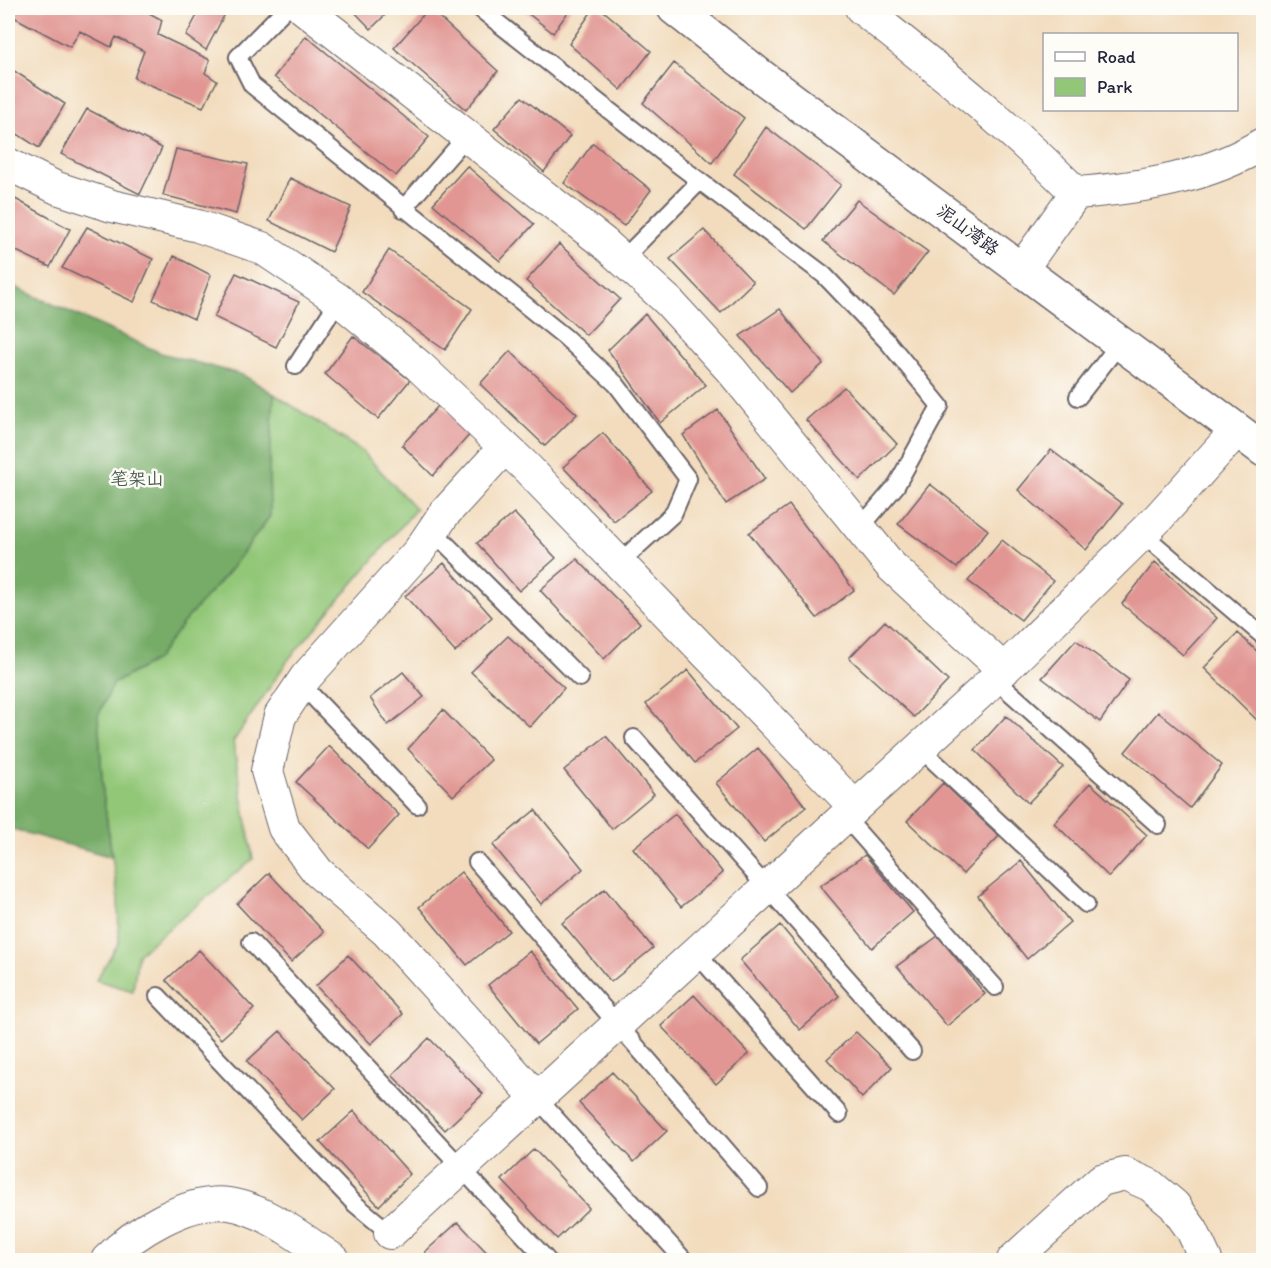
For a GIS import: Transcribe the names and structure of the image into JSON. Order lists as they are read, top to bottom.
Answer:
{
  "streets": {
    "street": ["泥山湾路"]
  },
  "parks": ["笔架山"],
  "legend": ["Road", "Park"]
}
